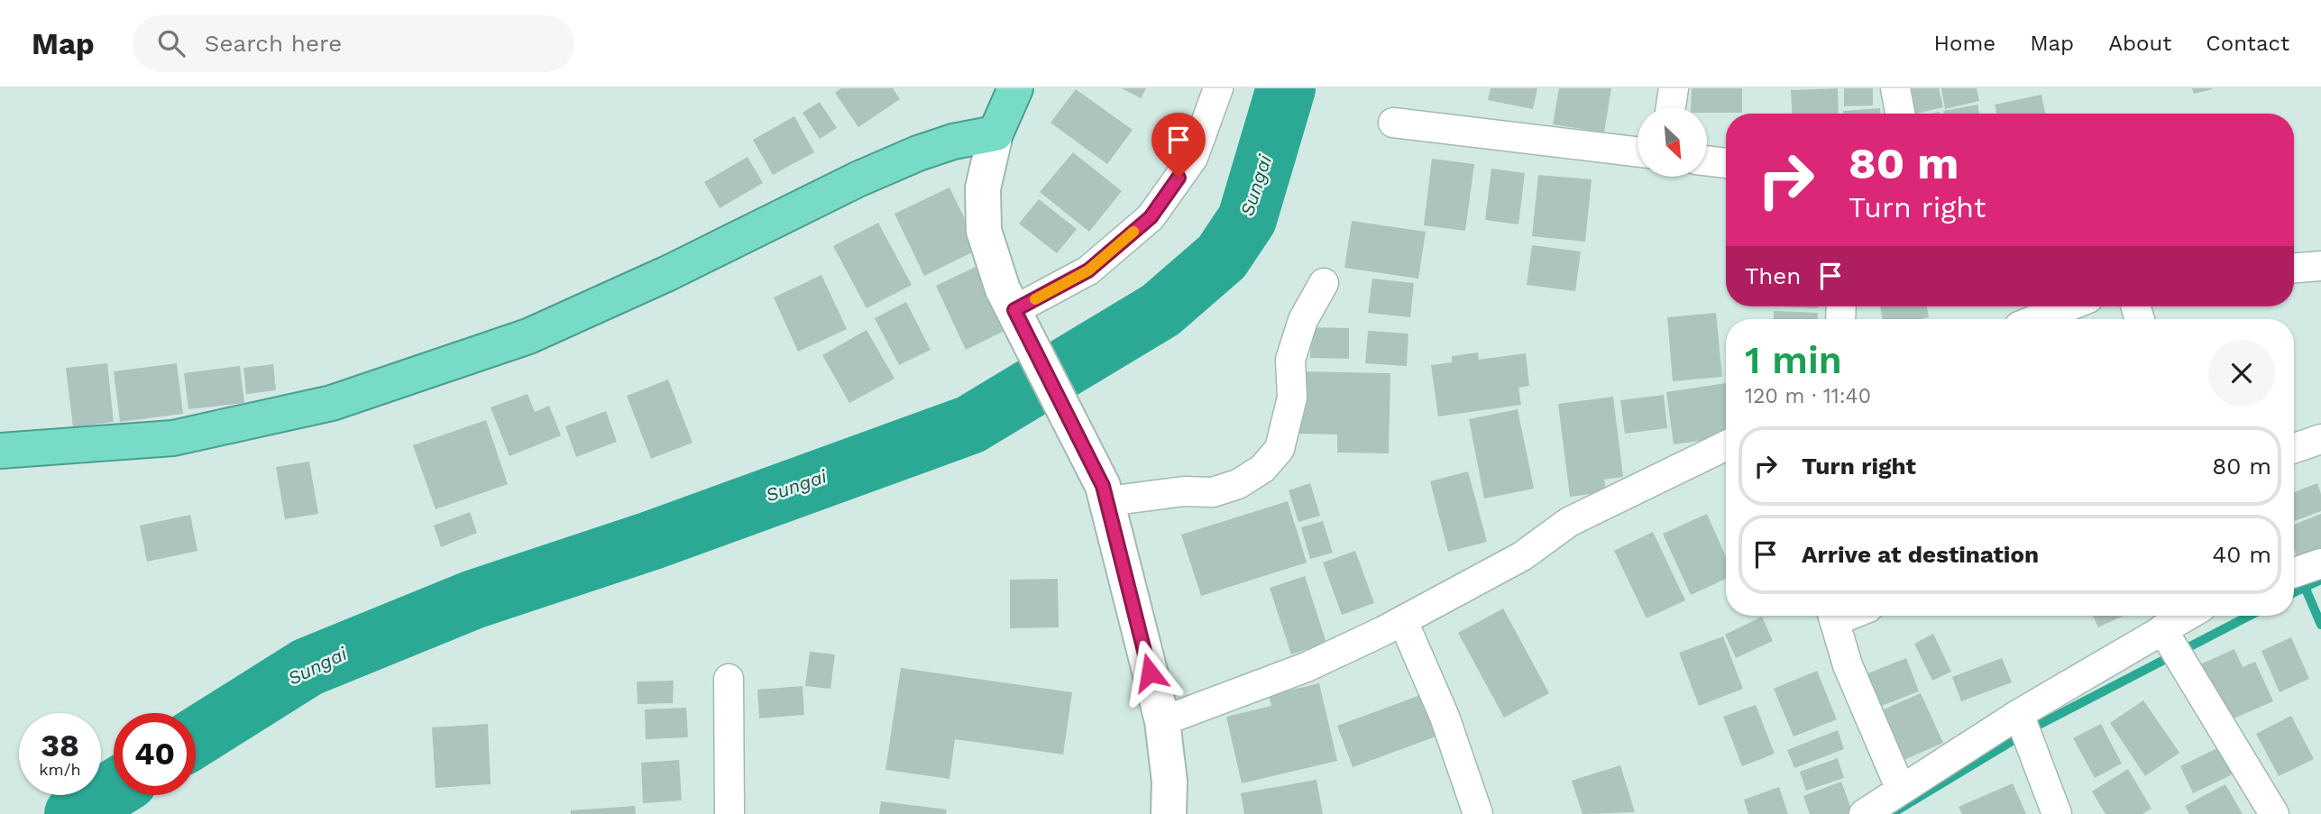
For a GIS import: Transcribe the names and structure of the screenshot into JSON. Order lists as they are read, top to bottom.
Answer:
{
  "water": ["Sungai"],
  "north": "bottom right",
  "page": {
    "header": "Map",
    "search": "Search here",
    "nav": [
      "Home",
      "Map",
      "About",
      "Contact"
    ],
    "turn": ["80 m", "Turn right"],
    "then": "Then",
    "heading": ["1 min", "120 m · 11:40"],
    "list": [
      {
        "name": "Turn right",
        "value": "80 m"
      },
      {
        "name": "Arrive at destination",
        "value": "40 m"
      }
    ],
    "speed": "38 km/h",
    "limit": "40"
  }
}
